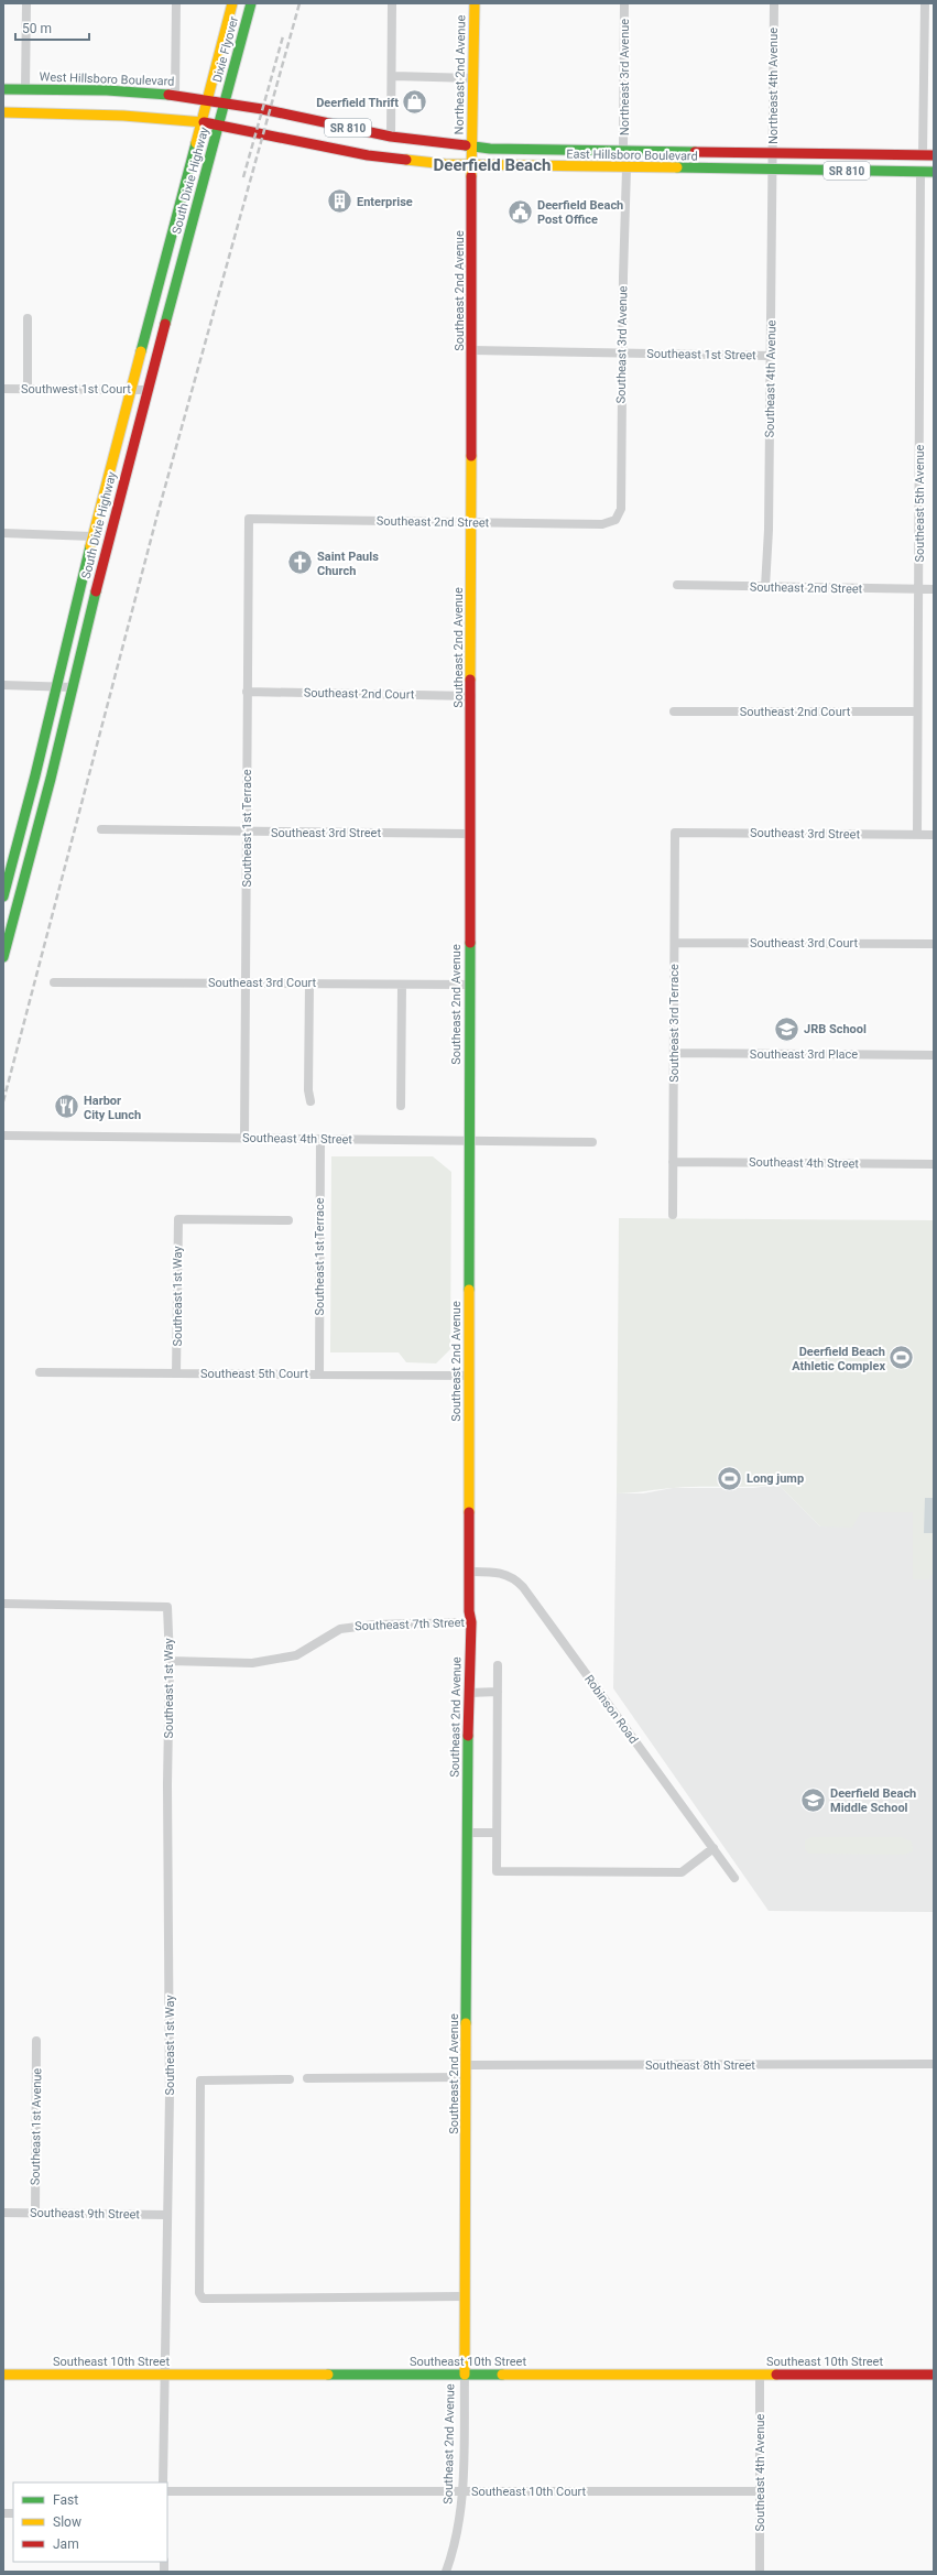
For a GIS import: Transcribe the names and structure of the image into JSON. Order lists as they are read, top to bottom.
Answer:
{
  "streets": {
    "main road": [
      "Dixie Flyover",
      "Northeast 2nd Avenue",
      "West Hillsboro Boulevard",
      "SR 810",
      "East Hillsboro Boulevard",
      "South Dixie Highway",
      "Southeast 2nd Avenue",
      "Southeast 10th Street"
    ],
    "street": [
      "Northeast 3rd Avenue",
      "Northeast 4th Avenue",
      "Southeast 3rd Avenue",
      "Southeast 1st Street",
      "Southeast 4th Avenue",
      "Southwest 1st Court",
      "Southeast 5th Avenue",
      "Southeast 2nd Street",
      "Southeast 2nd Court",
      "Southeast 1st Terrace",
      "Southeast 3rd Street",
      "Southeast 3rd Court",
      "Southeast 3rd Terrace",
      "Southeast 3rd Place",
      "Southeast 4th Street",
      "Southeast 1st Way",
      "Southeast 5th Court",
      "Southeast 7th Street",
      "Robinson Road",
      "Southeast 8th Street",
      "Southeast 1st Avenue",
      "Southeast 9th Street",
      "Southeast 10th Court"
    ]
  },
  "crossings": [
    ["Dixie Flyover", "West Hillsboro Boulevard"],
    ["Dixie Flyover", "East Hillsboro Boulevard"],
    ["Dixie Flyover", "South Dixie Highway"],
    ["Northeast 2nd Avenue", "East Hillsboro Boulevard"],
    ["Northeast 2nd Avenue", "Southeast 2nd Avenue"],
    ["Northeast 3rd Avenue", "East Hillsboro Boulevard"],
    ["West Hillsboro Boulevard", "East Hillsboro Boulevard"],
    ["West Hillsboro Boulevard", "South Dixie Highway"],
    ["Northeast 4th Avenue", "East Hillsboro Boulevard"],
    ["Northeast 4th Avenue", "Southeast 4th Avenue"],
    ["SR 810", "East Hillsboro Boulevard"],
    ["SR 810", "South Dixie Highway"],
    ["East Hillsboro Boulevard", "South Dixie Highway"],
    ["East Hillsboro Boulevard", "Southeast 2nd Avenue"],
    ["East Hillsboro Boulevard", "Southeast 3rd Avenue"],
    ["East Hillsboro Boulevard", "Southeast 4th Avenue"],
    ["East Hillsboro Boulevard", "Southeast 5th Avenue"],
    ["South Dixie Highway", "Southwest 1st Court"],
    ["Southeast 2nd Avenue", "Southeast 1st Street"],
    ["Southeast 2nd Avenue", "Southeast 2nd Street"],
    ["Southeast 2nd Avenue", "Southeast 2nd Court"],
    ["Southeast 2nd Avenue", "Southeast 3rd Street"],
    ["Southeast 2nd Avenue", "Southeast 3rd Court"],
    ["Southeast 2nd Avenue", "Southeast 4th Street"],
    ["Southeast 2nd Avenue", "Southeast 5th Court"],
    ["Southeast 2nd Avenue", "Southeast 7th Street"],
    ["Southeast 2nd Avenue", "Robinson Road"],
    ["Southeast 2nd Avenue", "Southeast 8th Street"],
    ["Southeast 2nd Avenue", "Southeast 10th Street"],
    ["Southeast 2nd Avenue", "Southeast 10th Court"],
    ["Southeast 3rd Avenue", "Southeast 1st Street"],
    ["Southeast 3rd Avenue", "Southeast 2nd Street"],
    ["Southeast 1st Street", "Southeast 4th Avenue"],
    ["Southeast 4th Avenue", "Southeast 2nd Street"],
    ["Southeast 4th Avenue", "Southeast 10th Street"],
    ["Southeast 4th Avenue", "Southeast 10th Court"],
    ["Southeast 5th Avenue", "Southeast 2nd Street"],
    ["Southeast 5th Avenue", "Southeast 2nd Court"],
    ["Southeast 5th Avenue", "Southeast 3rd Street"],
    ["Southeast 2nd Street", "Southeast 1st Terrace"],
    ["Southeast 2nd Court", "Southeast 1st Terrace"],
    ["Southeast 1st Terrace", "Southeast 3rd Street"],
    ["Southeast 1st Terrace", "Southeast 3rd Court"],
    ["Southeast 1st Terrace", "Southeast 4th Street"],
    ["Southeast 1st Terrace", "Southeast 5th Court"],
    ["Southeast 3rd Street", "Southeast 3rd Terrace"],
    ["Southeast 3rd Court", "Southeast 3rd Terrace"],
    ["Southeast 3rd Terrace", "Southeast 3rd Place"],
    ["Southeast 3rd Terrace", "Southeast 4th Street"],
    ["Southeast 1st Way", "Southeast 5th Court"],
    ["Southeast 1st Way", "Southeast 7th Street"],
    ["Southeast 1st Way", "Southeast 9th Street"],
    ["Southeast 1st Way", "Southeast 10th Street"],
    ["Southeast 1st Avenue", "Southeast 9th Street"]
  ],
  "districts": ["Deerfield Beach"],
  "places": {
    "shop": ["Deerfield Thrift"],
    "building": ["Enterprise"],
    "public building": ["Deerfield Beach Post Office"],
    "church": ["Saint Pauls Church"],
    "school or university": ["JRB School", "Deerfield Beach Middle School"],
    "restaurant": ["Harbor City Lunch"],
    "sports": ["Deerfield Beach Athletic Complex", "Long jump"]
  },
  "legend": ["Fast", "Slow", "Jam"],
  "scale_bar": "50 m"
}
